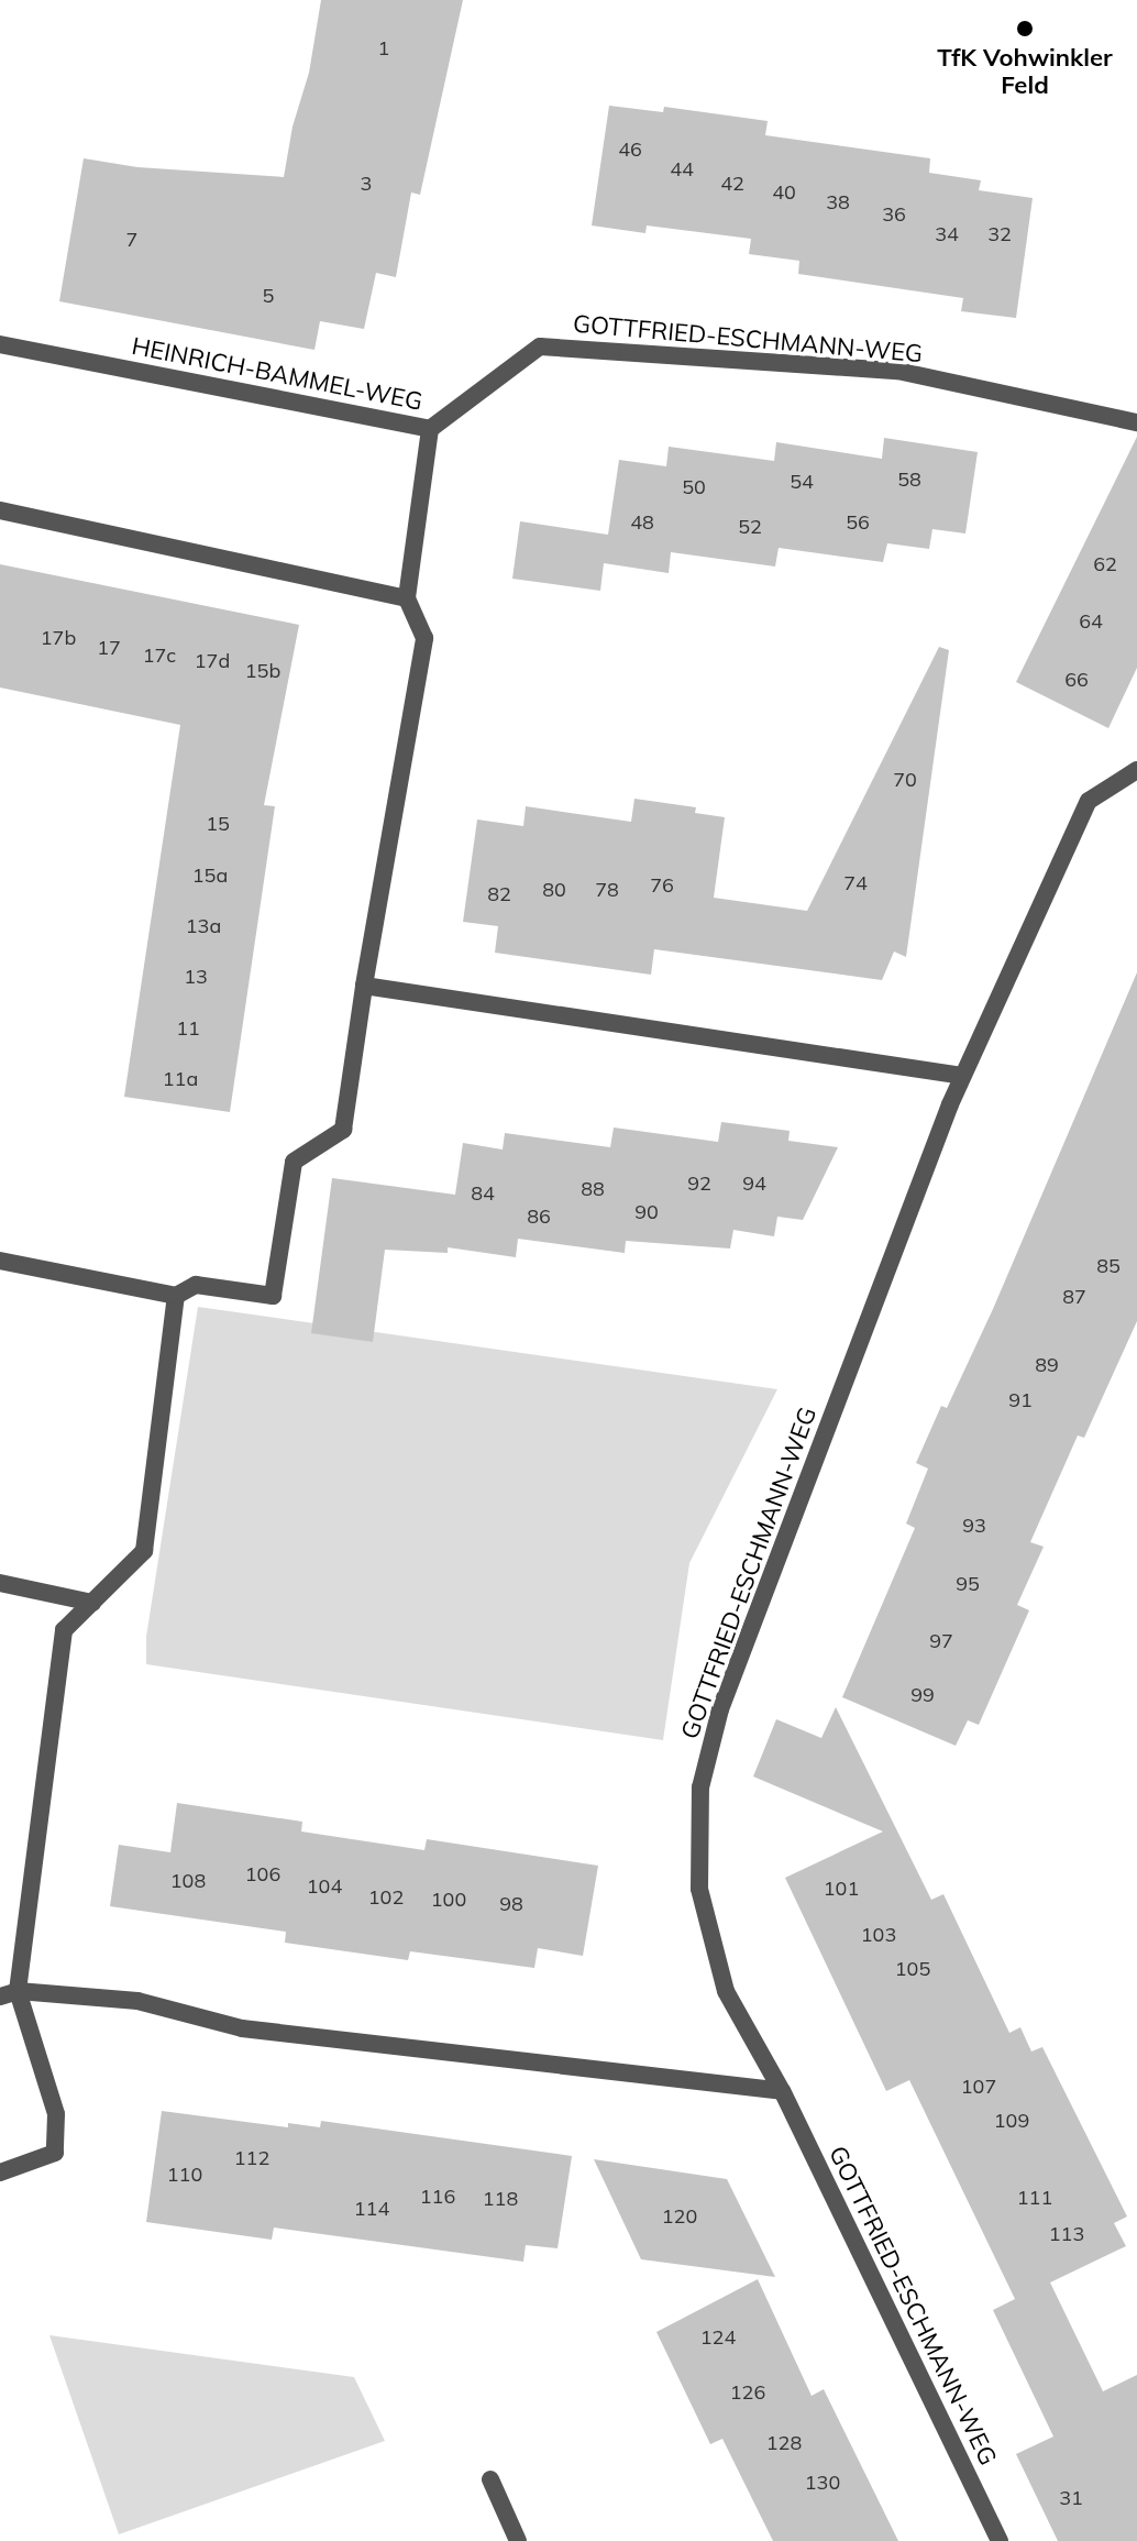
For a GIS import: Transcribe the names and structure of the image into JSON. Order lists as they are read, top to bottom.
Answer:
{
  "streets": {
    "street": ["GOTTFRIED-ESCHMANN-WEG", "HEINRICH-BAMMEL-WEG"]
  },
  "crossings": [
    ["GOTTFRIED-ESCHMANN-WEG", "HEINRICH-BAMMEL-WEG"]
  ],
  "places": ["TfK Vohwinkler Feld"],
  "house_numbers": [
    "1",
    "46",
    "44",
    "3",
    "42",
    "40",
    "38",
    "36",
    "34",
    "32",
    "7",
    "5",
    "58",
    "54",
    "50",
    "48",
    "56",
    "52",
    "62",
    "64",
    "17b",
    "17",
    "17c",
    "17d",
    "15b",
    "66",
    "70",
    "15",
    "15a",
    "74",
    "76",
    "80",
    "78",
    "82",
    "13a",
    "13",
    "11",
    "11a",
    "92",
    "94",
    "88",
    "84",
    "90",
    "86",
    "85",
    "87",
    "89",
    "91",
    "93",
    "95",
    "97",
    "99",
    "106",
    "108",
    "104",
    "101",
    "102",
    "100",
    "98",
    "103",
    "105",
    "107",
    "109",
    "112",
    "110",
    "116",
    "111",
    "118",
    "114",
    "120",
    "113",
    "124",
    "126",
    "128",
    "130",
    "31"
  ]
}
